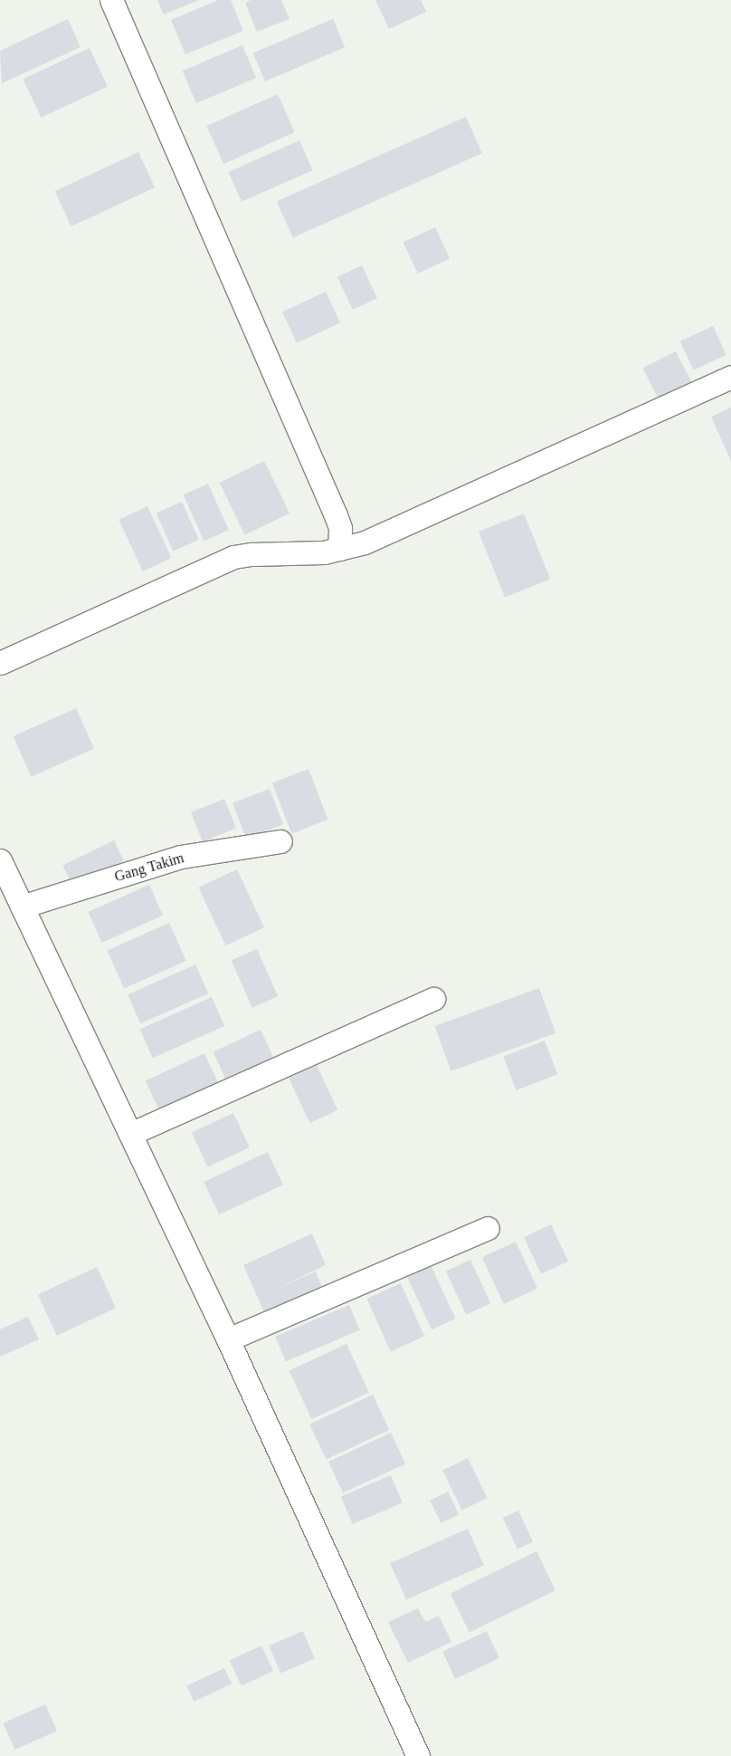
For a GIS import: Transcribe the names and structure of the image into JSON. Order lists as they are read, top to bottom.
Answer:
{
  "streets": {
    "street": ["Gang Takim"]
  }
}
